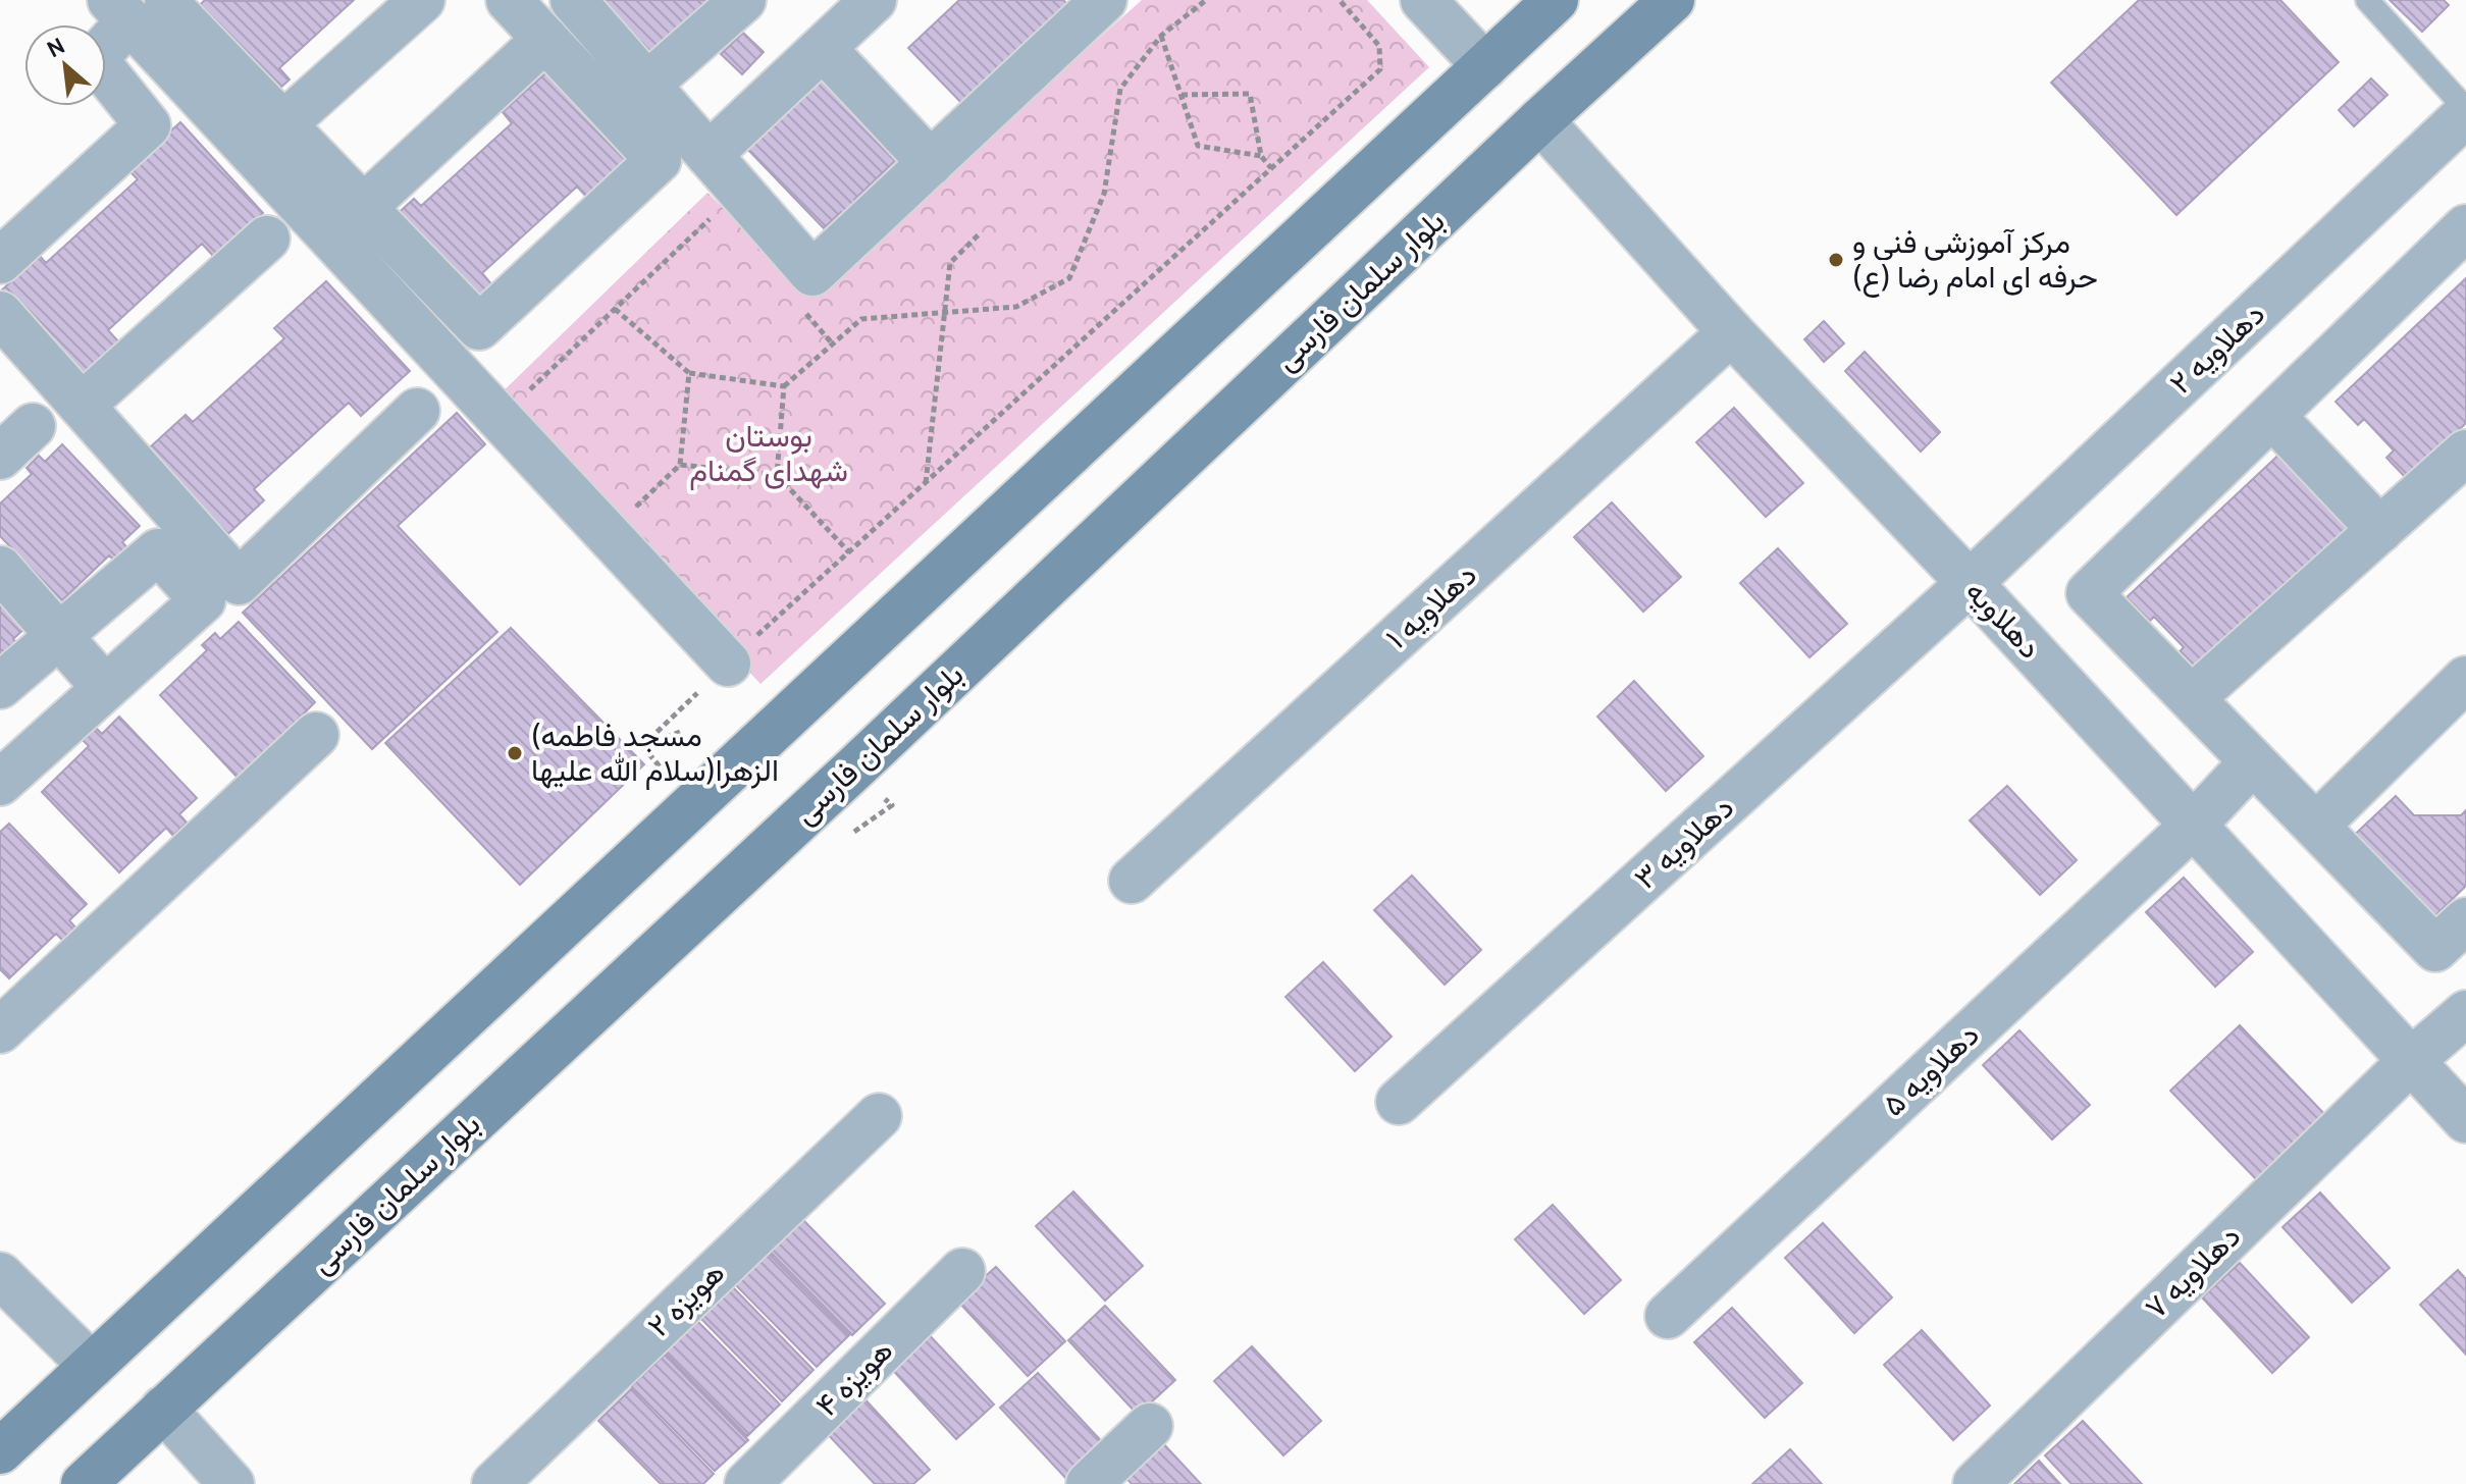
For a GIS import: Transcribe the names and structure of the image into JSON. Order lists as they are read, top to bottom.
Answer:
{
  "streets": {
    "main road": ["بلوار سلمان فارسی"],
    "street": [
      "دهلاویه ۲",
      "دهلاویه ۱",
      "دهلاویه",
      "دهلاویه ۳",
      "دهلاویه ۵",
      "دهلاویه ۷",
      "هویزه ۲",
      "هویزه ۴"
    ]
  },
  "crossings": [
    ["بلوار سلمان فارسی", "دهلاویه"],
    ["دهلاویه ۲", "دهلاویه"],
    ["دهلاویه ۲", "دهلاویه ۳"],
    ["دهلاویه ۱", "دهلاویه"],
    ["دهلاویه", "دهلاویه ۳"],
    ["دهلاویه", "دهلاویه ۵"],
    ["دهلاویه", "دهلاویه ۷"]
  ],
  "parks": ["بوستان شهدای گمنام"],
  "places": ["مرکز آموزشی فنی و حرفه ای امام رضا (ع)", "(مسجد فاطمه الزهرا(سلام الله علیها"],
  "north": "top left"
}
